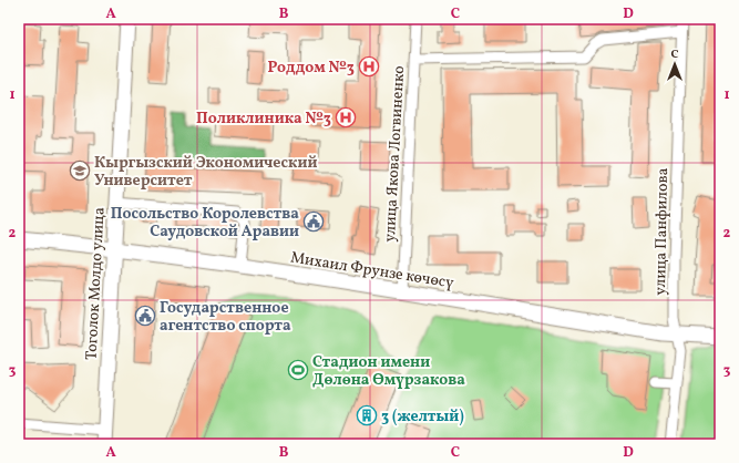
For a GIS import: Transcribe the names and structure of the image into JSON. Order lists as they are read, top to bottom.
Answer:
{
  "streets": {
    "main road": ["Михаил Фрунзе көчөсү", "Тоголок Молдо улица"],
    "street": ["улица Якова Логвиненко", "улица Панфилова"]
  },
  "crossings": [
    ["улица Якова Логвиненко", "Михаил Фрунзе көчөсү"],
    ["улица Панфилова", "Михаил Фрунзе көчөсү"],
    ["Михаил Фрунзе көчөсү", "Тоголок Молдо улица"]
  ],
  "places": {
    "hospital": ["Роддом №3", "Поликлиника №3"],
    "school or university": ["Кыргызский Экономический Университет"],
    "public building": ["Посольство Королевства Саудовской Аравии", "Государственное агентство спорта"],
    "sports": ["Стадион имени Дөлөна Өмүрзакова"],
    "building": ["3 (желтый)"]
  },
  "north": "top",
  "grid": {
    "columns": [
      "A",
      "B",
      "C",
      "D"
    ],
    "rows": ["1", "2", "3"]
  }
}
